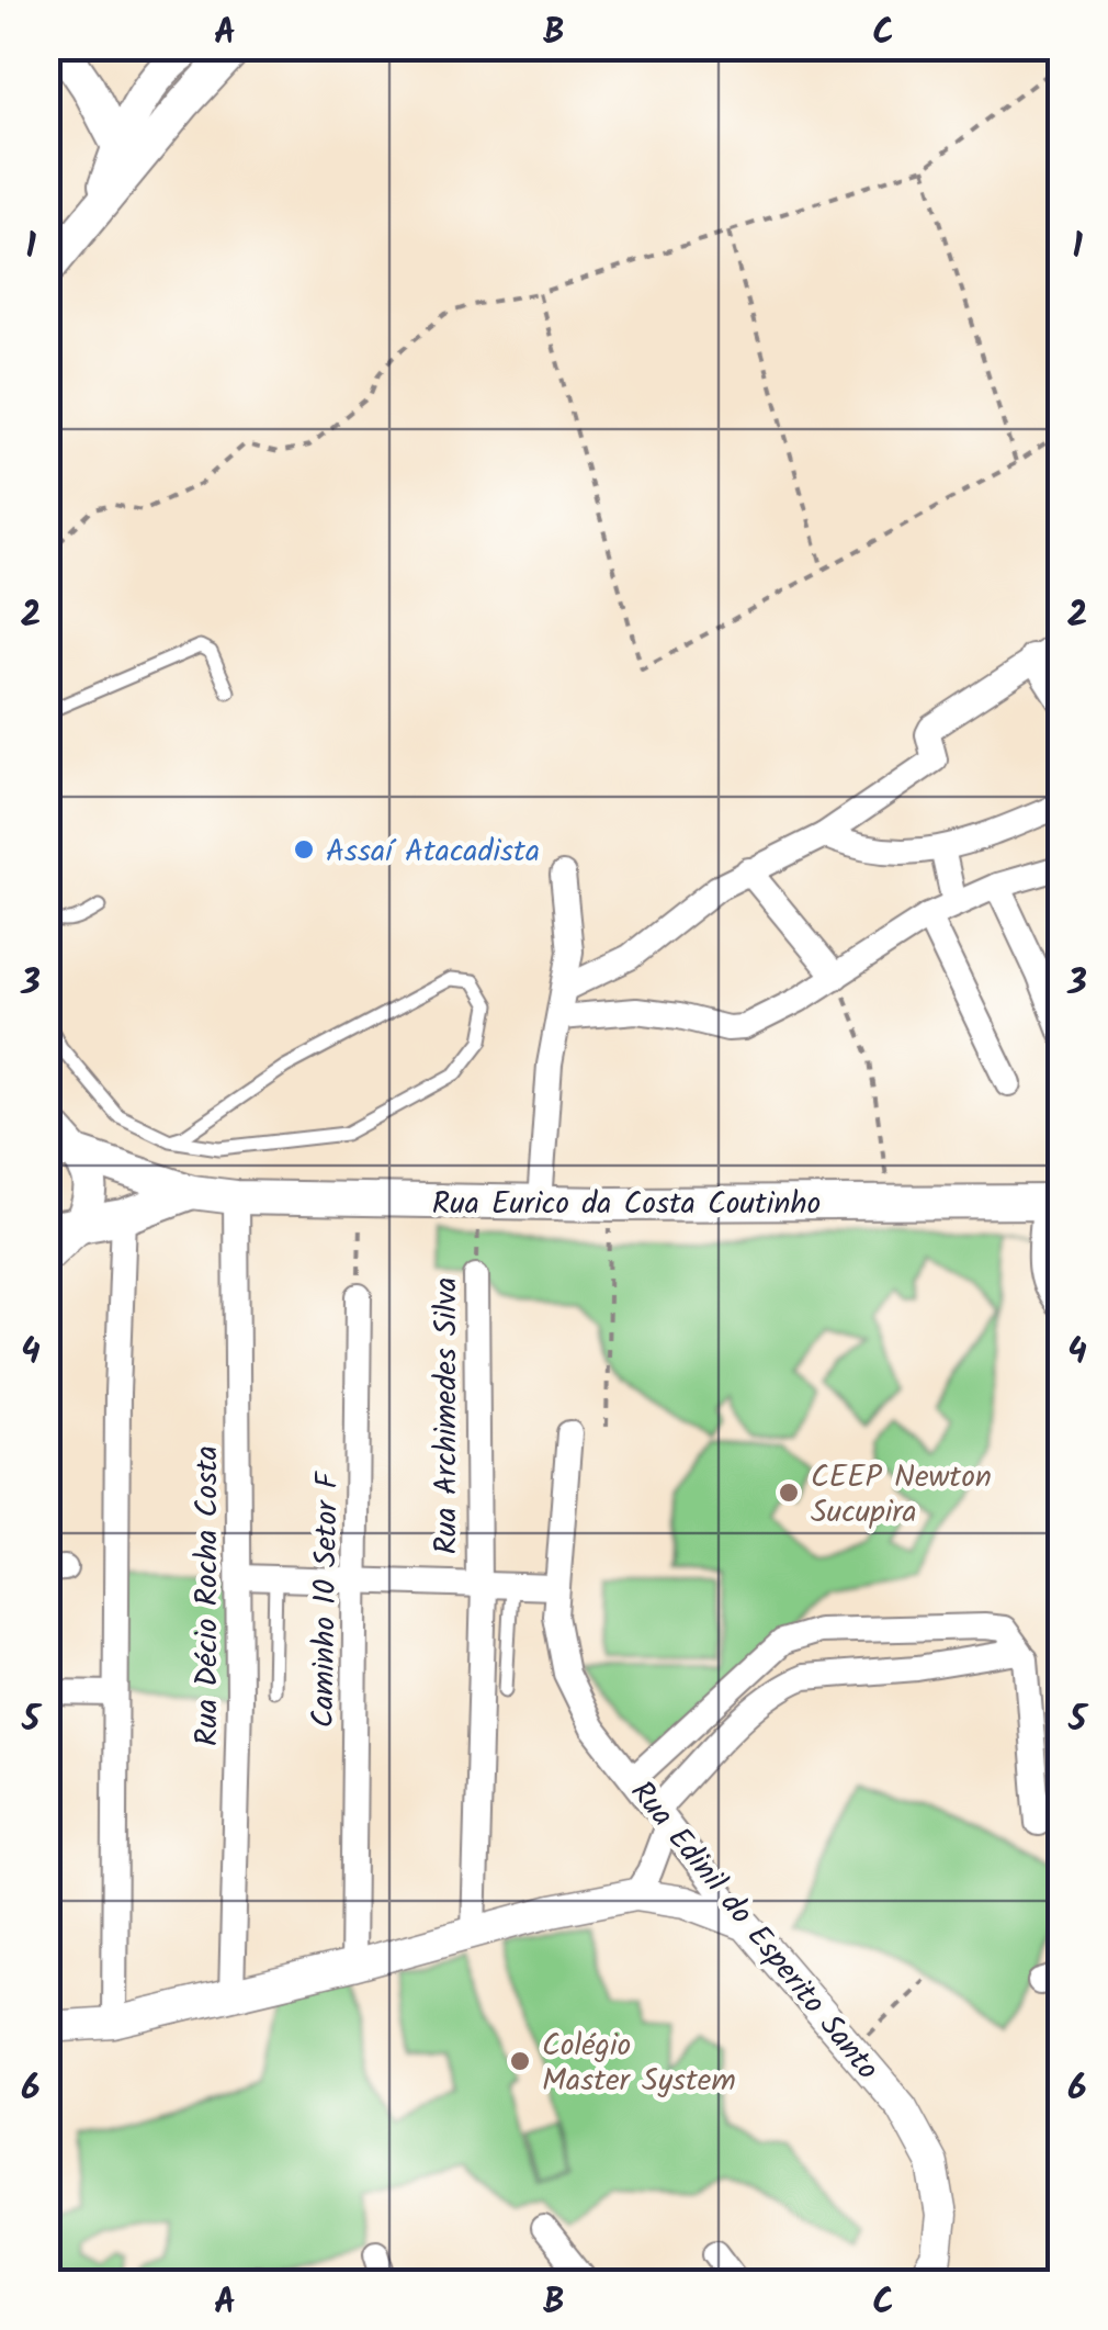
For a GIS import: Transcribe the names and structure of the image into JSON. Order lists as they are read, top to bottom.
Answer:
{
  "streets": {
    "main road": ["Rua Eurico da Costa Coutinho"],
    "street": [
      "Rua Archimedes Silva",
      "Rua Décio Rocha Costa",
      "Caminho 10 Setor F",
      "Rua Edinil do Esperito Santo"
    ]
  },
  "crossings": [
    ["Rua Eurico da Costa Coutinho", "Rua Archimedes Silva"],
    ["Rua Eurico da Costa Coutinho", "Rua Décio Rocha Costa"],
    ["Rua Archimedes Silva", "Rua Décio Rocha Costa"],
    ["Rua Archimedes Silva", "Caminho 10 Setor F"]
  ],
  "places": ["Assaí Atacadista", "CEEP Newton Sucupira", "Colégio Master System"],
  "grid": {
    "columns": ["A", "B", "C"],
    "rows": [
      "1",
      "2",
      "3",
      "4",
      "5",
      "6"
    ]
  }
}
